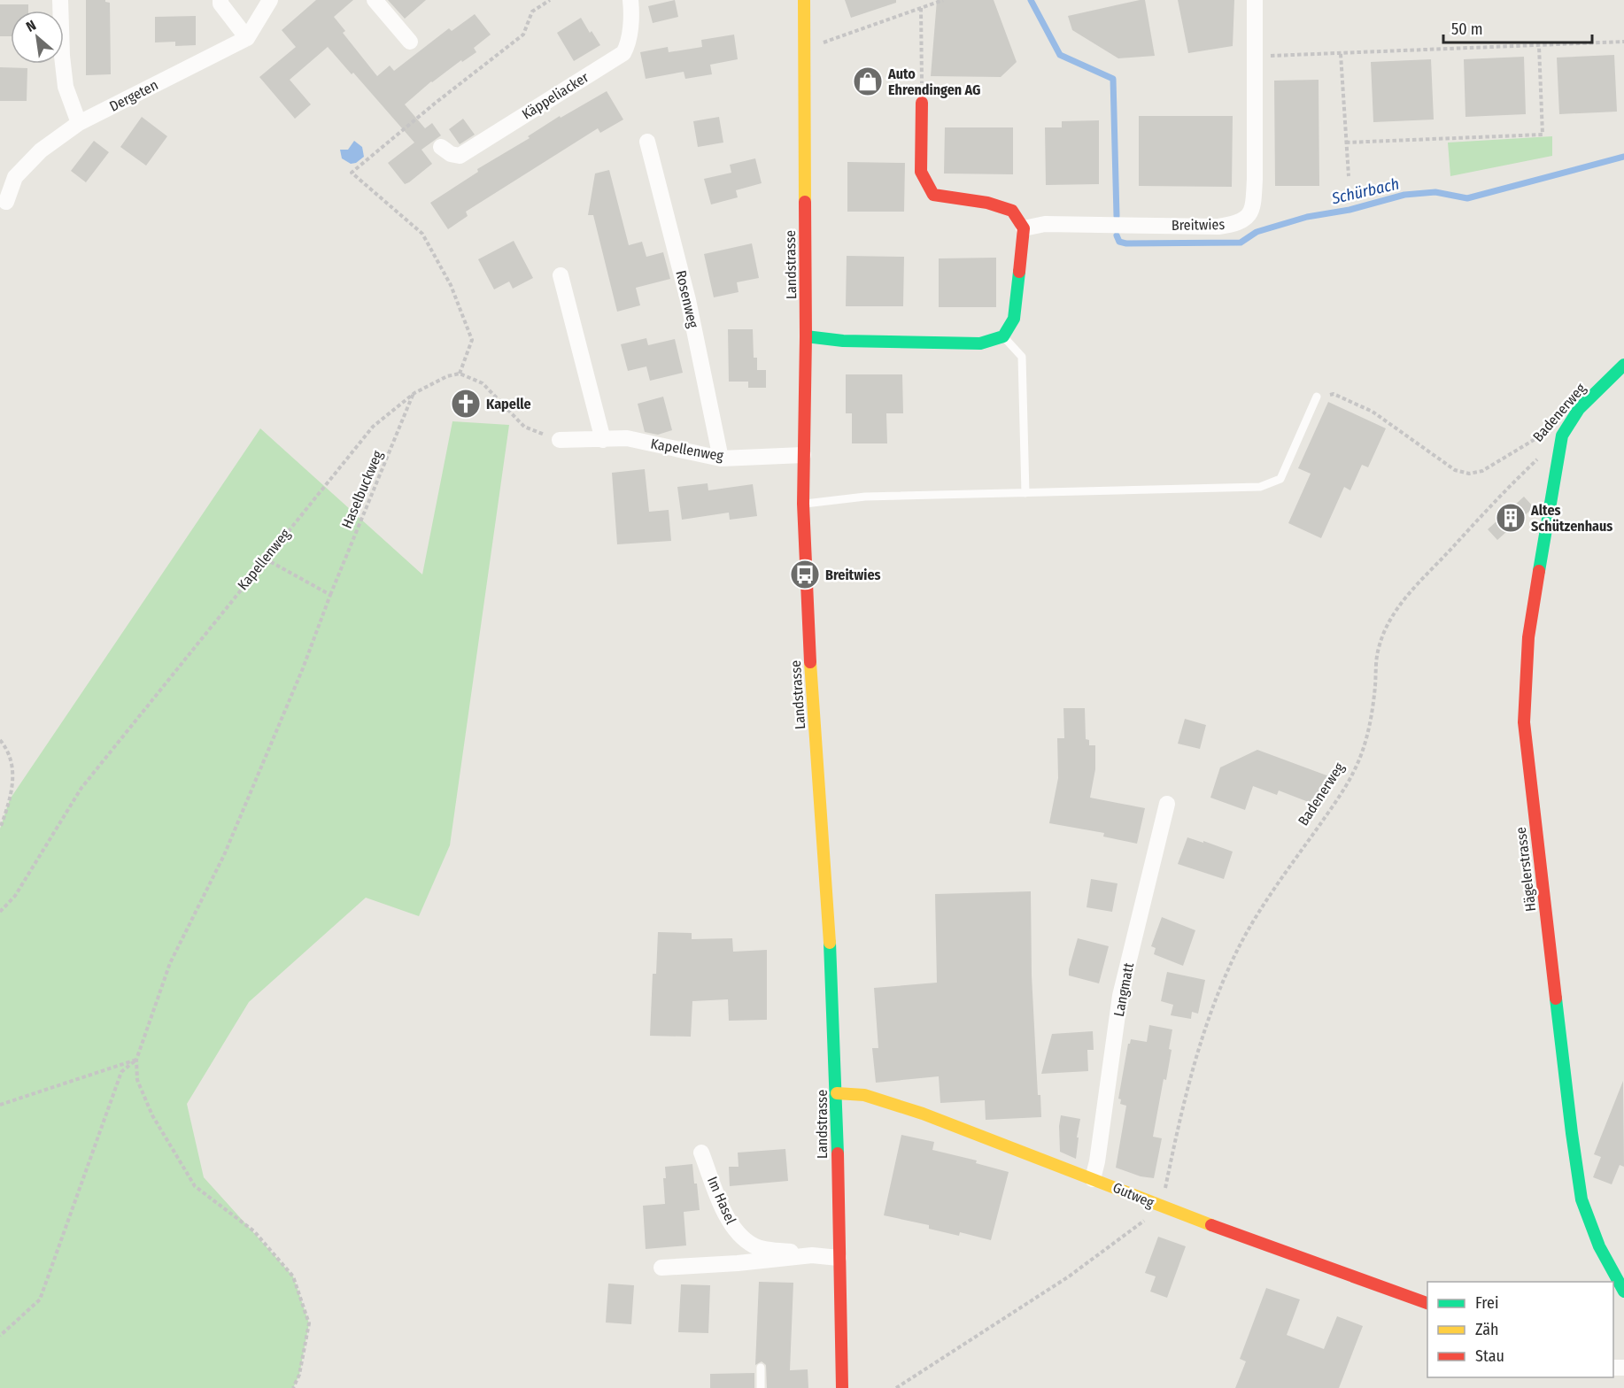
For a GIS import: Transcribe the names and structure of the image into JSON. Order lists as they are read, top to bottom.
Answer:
{
  "streets": {
    "street": [
      "Dergeten",
      "Käppeliacker",
      "Breitwies",
      "Landstrasse",
      "Rosenweg",
      "Badenerweg",
      "Kapellenweg",
      "Hägelerstrasse",
      "Langmatt",
      "Gutweg",
      "Im Hasel"
    ],
    "path": ["Haselbuckweg"]
  },
  "crossings": [
    ["Landstrasse", "Kapellenweg"],
    ["Landstrasse", "Gutweg"],
    ["Landstrasse", "Im Hasel"],
    ["Rosenweg", "Kapellenweg"],
    ["Badenerweg", "Hägelerstrasse"],
    ["Badenerweg", "Gutweg"],
    ["Kapellenweg", "Haselbuckweg"],
    ["Langmatt", "Gutweg"]
  ],
  "water": ["Schürbach"],
  "places": {
    "shop": ["Auto Ehrendingen AG"],
    "church": ["Kapelle"],
    "building": ["Altes Schützenhaus"],
    "bus stop": ["Breitwies"]
  },
  "legend": ["Frei", "Zäh", "Stau"],
  "scale_bar": "50 m",
  "north": "top left"
}
